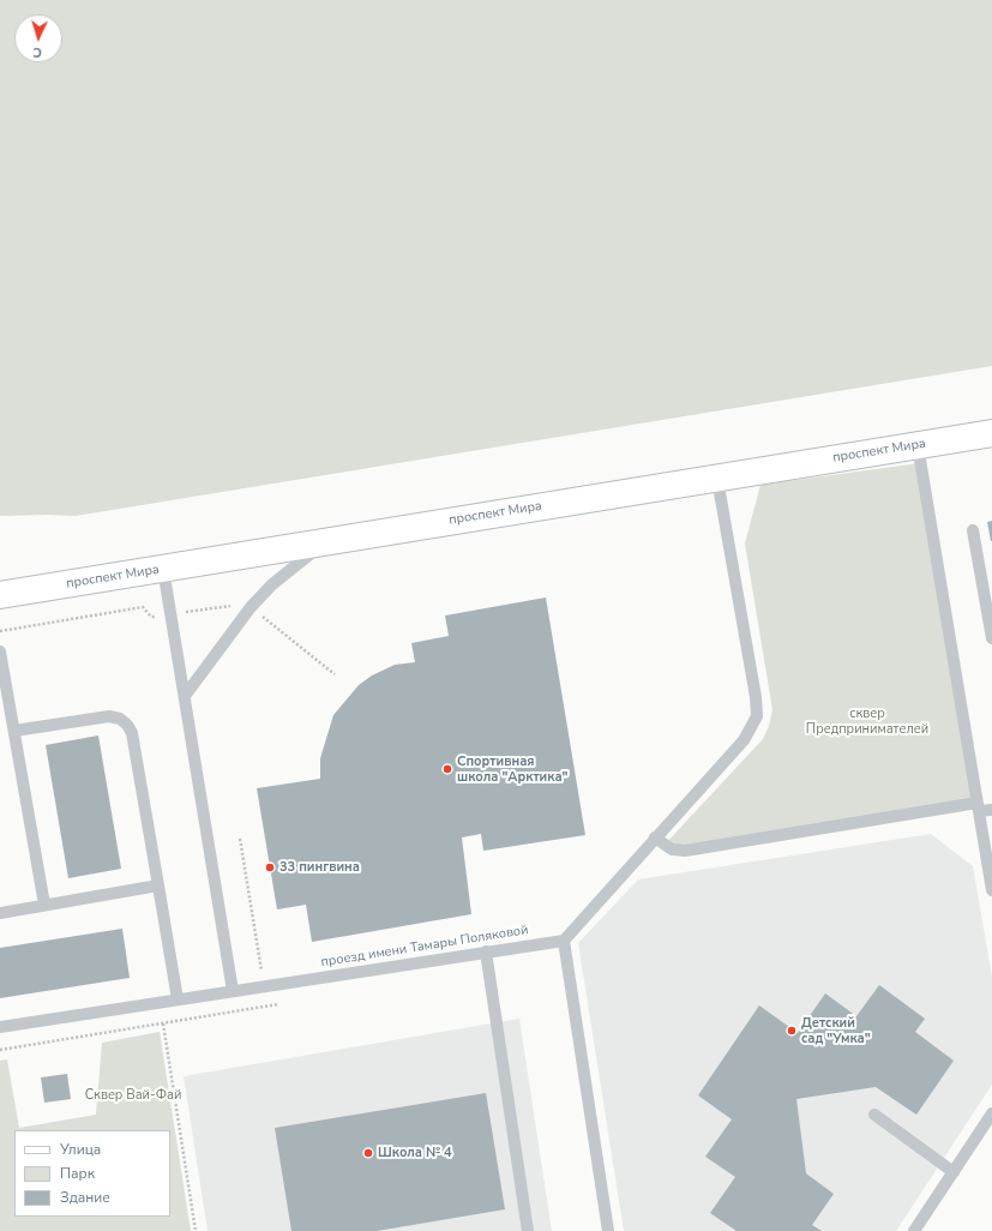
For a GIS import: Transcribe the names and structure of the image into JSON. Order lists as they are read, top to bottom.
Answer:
{
  "streets": {
    "main road": ["проспект Мира"],
    "lane": ["проезд имени Тамары Поляковой"]
  },
  "parks": ["сквер Предпринимателей", "Сквер Вай-Фай"],
  "places": [
    "Спортивная школа \"Арктика\"",
    "33 пингвина",
    "Детский сад \"Умка\"",
    "Школа № 4"
  ],
  "legend": ["Улица", "Парк", "Здание"],
  "north": "bottom"
}
